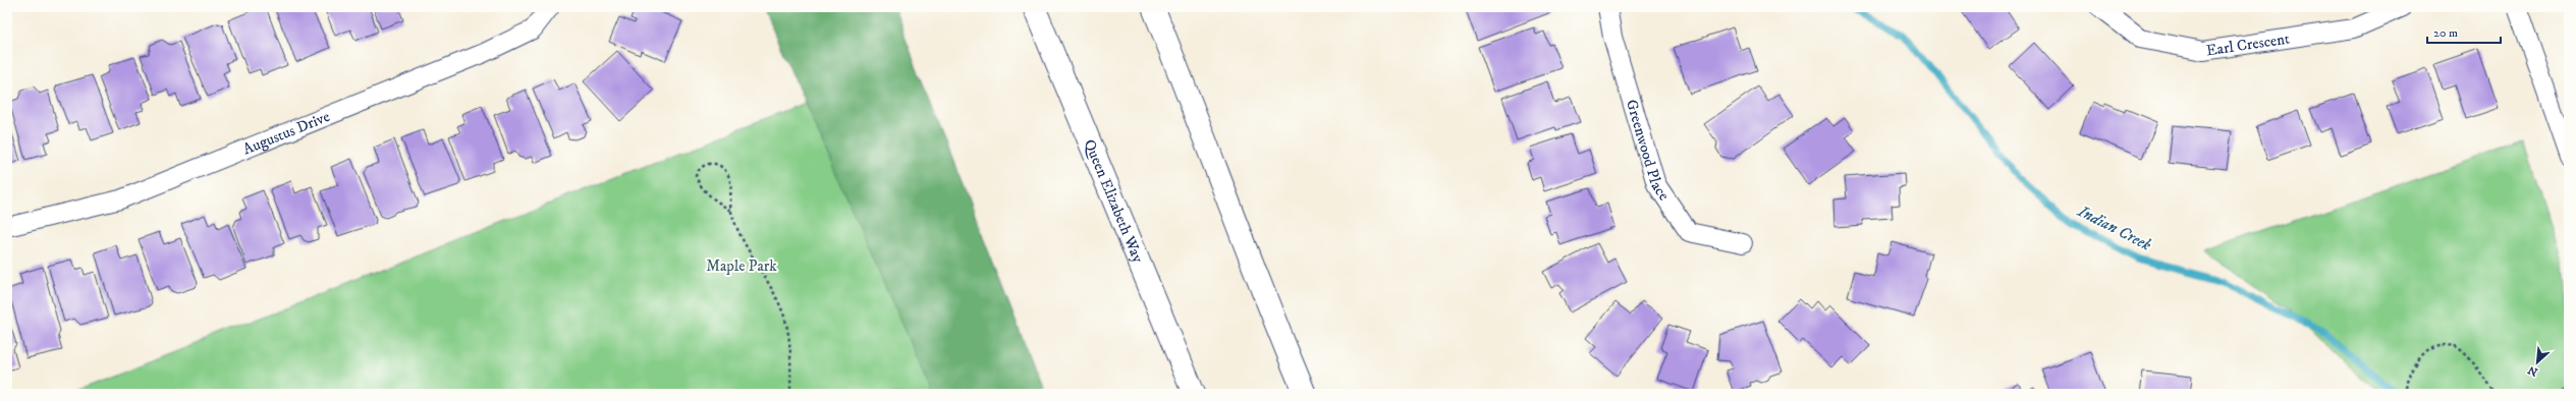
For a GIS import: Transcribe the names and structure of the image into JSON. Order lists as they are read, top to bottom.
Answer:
{
  "streets": {
    "highway": ["Queen Elizabeth Way"],
    "street": ["Earl Crescent", "Augustus Drive", "Greenwood Place"]
  },
  "water": ["Indian Creek"],
  "parks": ["Maple Park"],
  "scale_bar": "20 m",
  "north": "bottom left"
}
